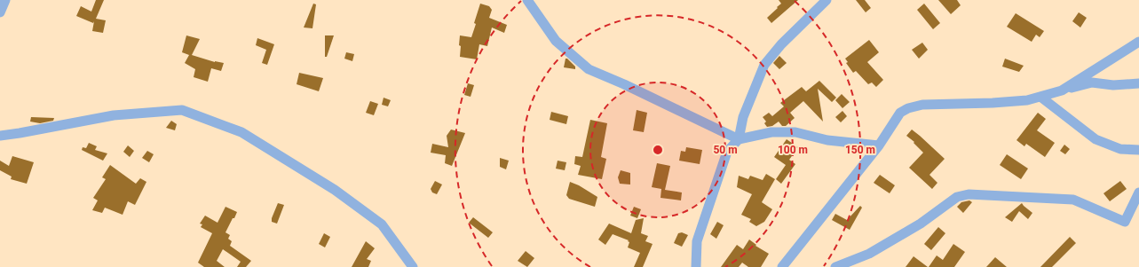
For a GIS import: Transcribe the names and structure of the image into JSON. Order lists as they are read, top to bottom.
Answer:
{
  "rings": ["50 m", "100 m", "150 m"]
}
